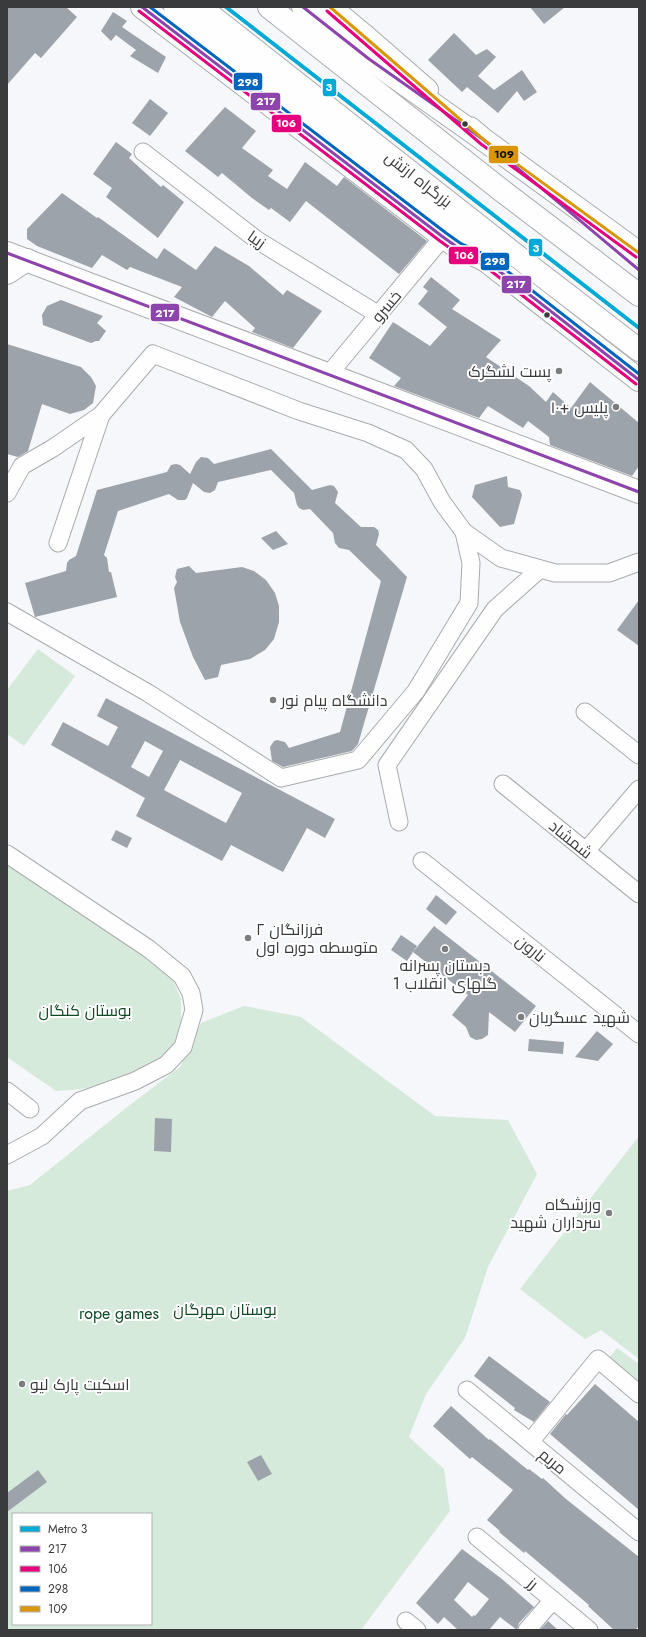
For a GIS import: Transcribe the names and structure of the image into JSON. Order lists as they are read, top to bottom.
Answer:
{
  "streets": {
    "main road": ["بزرگراه ارتش"],
    "street": [
      "زیبا",
      "خسرو",
      "شمشاد",
      "نارون",
      "مریم",
      "رز"
    ]
  },
  "crossings": [
    ["زیبا", "خسرو"]
  ],
  "parks": ["بوستان کنگان", "بوستان مهرگان", "rope games"],
  "places": [
    "پست لشگرک",
    "پلیس +۱۰",
    "دانشگاه پیام نور",
    "فرزانگان ۲ متوسطه دوره اول",
    "دبستان پسرانه گلهای انقلاب 1",
    "شهید عسگریان",
    "ورزشگاه سرداران شهید",
    "اسکیت پارک لیو"
  ],
  "lines": [
    "metro line 3",
    "transit line 217",
    "transit line 298",
    "transit line 109",
    "transit line 106"
  ],
  "legend": [
    "Metro 3",
    "217",
    "106",
    "298",
    "109"
  ]
}
